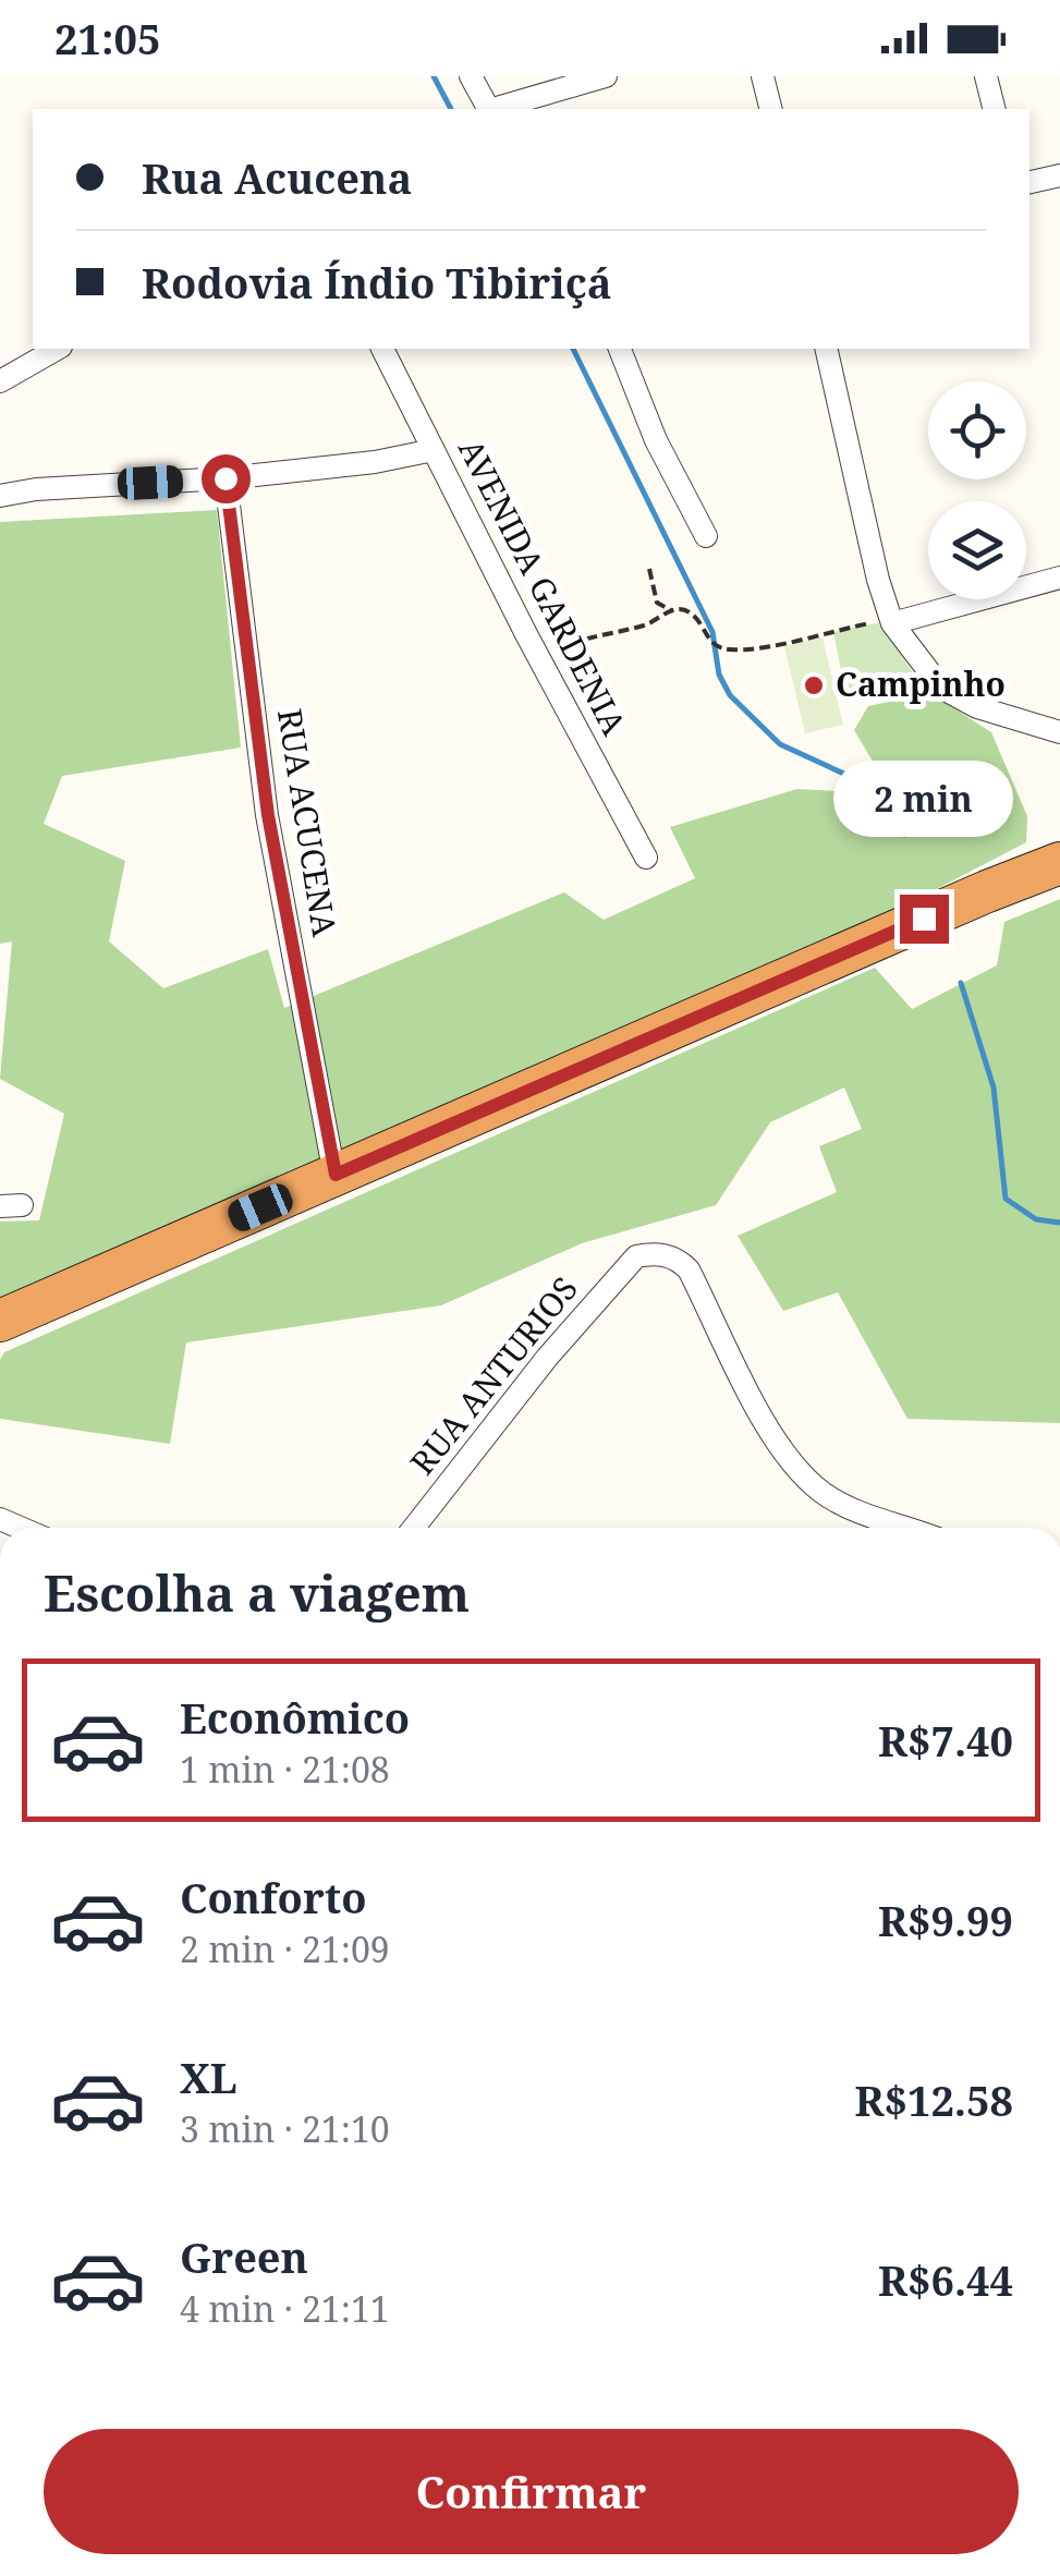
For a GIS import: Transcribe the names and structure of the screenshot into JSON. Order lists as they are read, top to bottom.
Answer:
{
  "streets": {
    "street": ["AVENIDA GARDENIA", "RUA ACUCENA", "RUA ANTURIOS"]
  },
  "places": ["Campinho"],
  "page": {
    "status": "21:05",
    "banner": ["Rua Acucena", "Rodovia Índio Tibiriçá"],
    "bubble": "2 min",
    "heading": "Escolha a viagem",
    "list": [
      {
        "name": "Econômico",
        "note": "1 min · 21:08",
        "value": "R$7.40"
      },
      {
        "name": "Conforto",
        "note": "2 min · 21:09",
        "value": "R$9.99"
      },
      {
        "name": "XL",
        "note": "3 min · 21:10",
        "value": "R$12.58"
      },
      {
        "name": "Green",
        "note": "4 min · 21:11",
        "value": "R$6.44"
      }
    ],
    "buttons": "Confirmar"
  }
}
